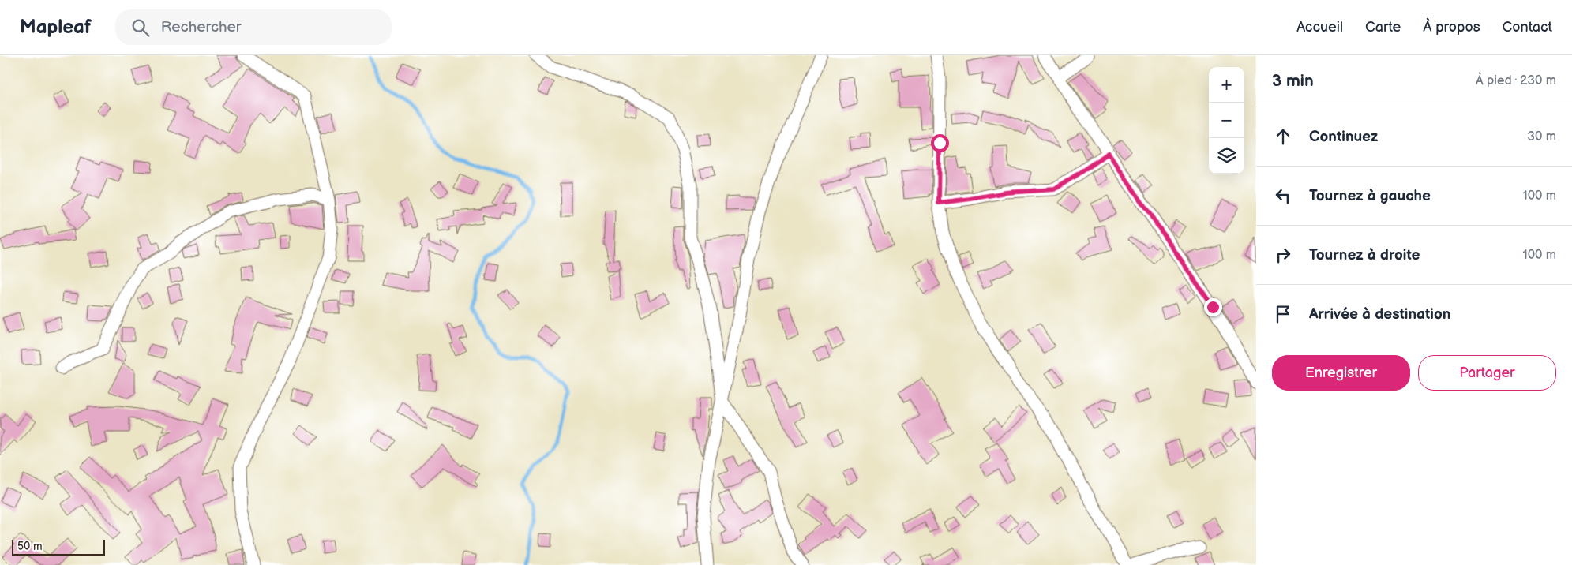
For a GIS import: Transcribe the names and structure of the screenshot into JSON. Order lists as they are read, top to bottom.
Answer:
{
  "scale_bar": "50 m",
  "page": {
    "header": "Mapleaf",
    "search": "Rechercher",
    "nav": [
      "Accueil",
      "Carte",
      "À propos",
      "Contact"
    ],
    "heading": ["3 min", "À pied · 230 m"],
    "map_buttons": ["+", "−"],
    "list": [
      ["Continuez", "30 m"],
      ["Tournez à gauche", "100 m"],
      ["Tournez à droite", "100 m"],
      "Arrivée à destination"
    ],
    "buttons": ["Enregistrer", "Partager"],
    "scale": "50 m"
  }
}
